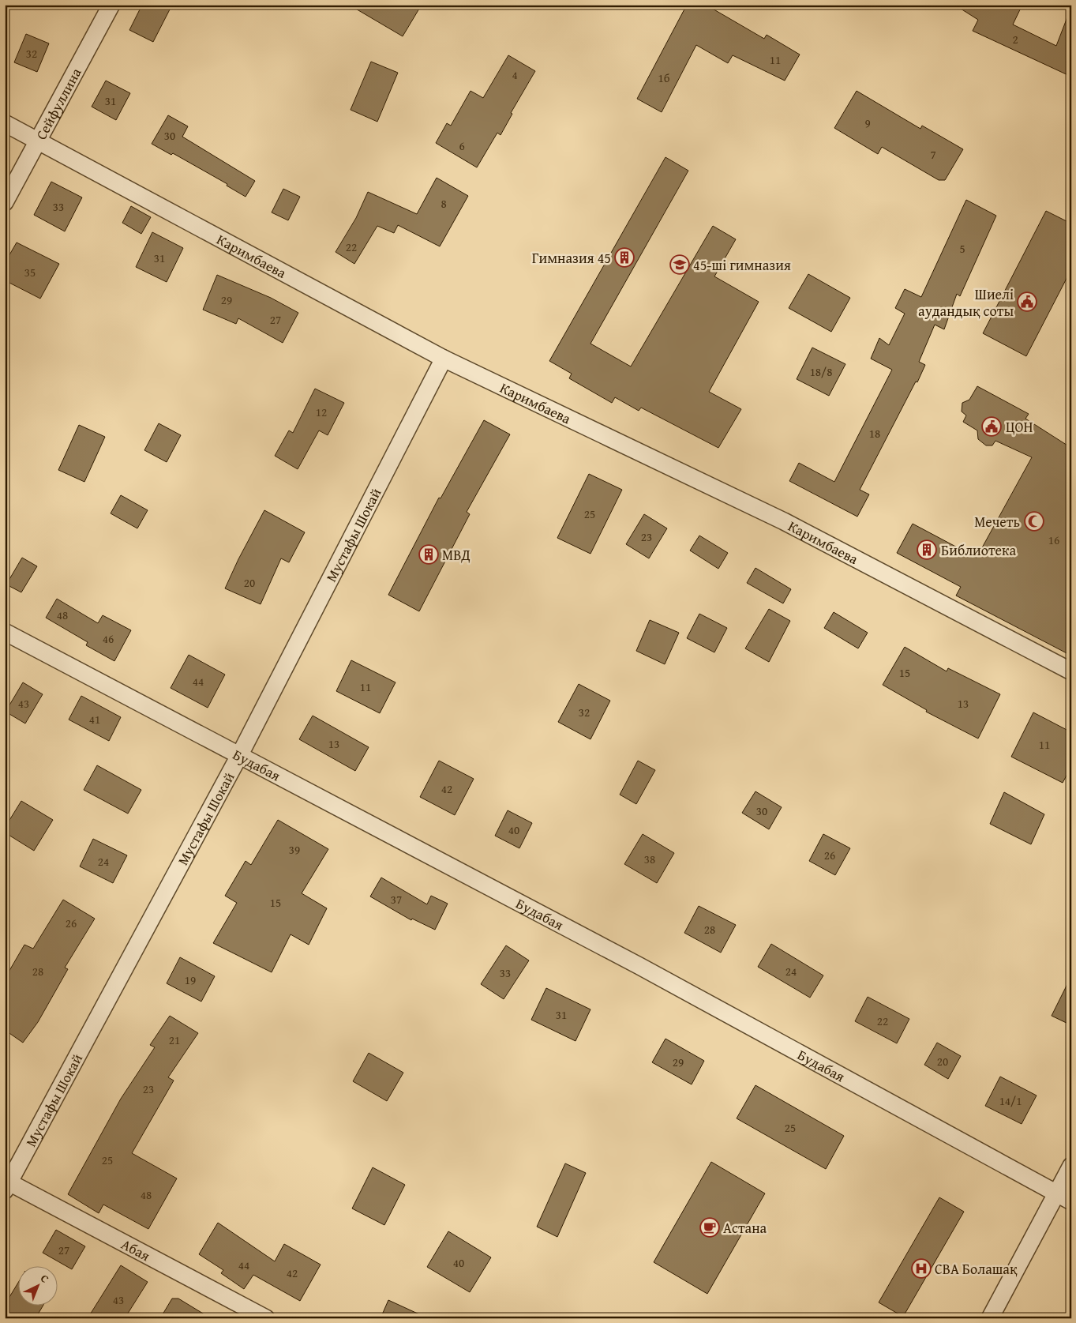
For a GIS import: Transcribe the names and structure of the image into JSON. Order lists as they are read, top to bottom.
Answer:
{
  "streets": {
    "street": [
      "Сейфуллина",
      "Каримбаева",
      "Мустафы Шокай",
      "Будабая",
      "Абая"
    ]
  },
  "crossings": [
    ["Сейфуллина", "Каримбаева"],
    ["Каримбаева", "Мустафы Шокай"],
    ["Мустафы Шокай", "Будабая"],
    ["Мустафы Шокай", "Абая"]
  ],
  "places": {
    "building": ["Гимназия 45", "Библиотека", "МВД"],
    "school or university": ["45-ші гимназия"],
    "public building": ["Шиелі аудандық соты", "ЦОН"],
    "mosque": ["Мечеть"],
    "cafe": ["Астана"],
    "hospital": ["СВА Болашақ"]
  },
  "house_numbers": [
    "2",
    "32",
    "11",
    "4",
    "1б",
    "31",
    "9",
    "30",
    "6",
    "7",
    "8",
    "33",
    "22",
    "5",
    "31",
    "35",
    "29",
    "27",
    "18/8",
    "12",
    "18",
    "25",
    "23",
    "16",
    "20",
    "48",
    "46",
    "15",
    "44",
    "11",
    "43",
    "13",
    "32",
    "41",
    "13",
    "11",
    "42",
    "30",
    "40",
    "39",
    "26",
    "38",
    "24",
    "37",
    "15",
    "26",
    "28",
    "28",
    "24",
    "33",
    "19",
    "31",
    "22",
    "21",
    "20",
    "29",
    "23",
    "14/1",
    "25",
    "25",
    "48",
    "27",
    "40",
    "44",
    "42",
    "43"
  ],
  "north": "top right"
}
